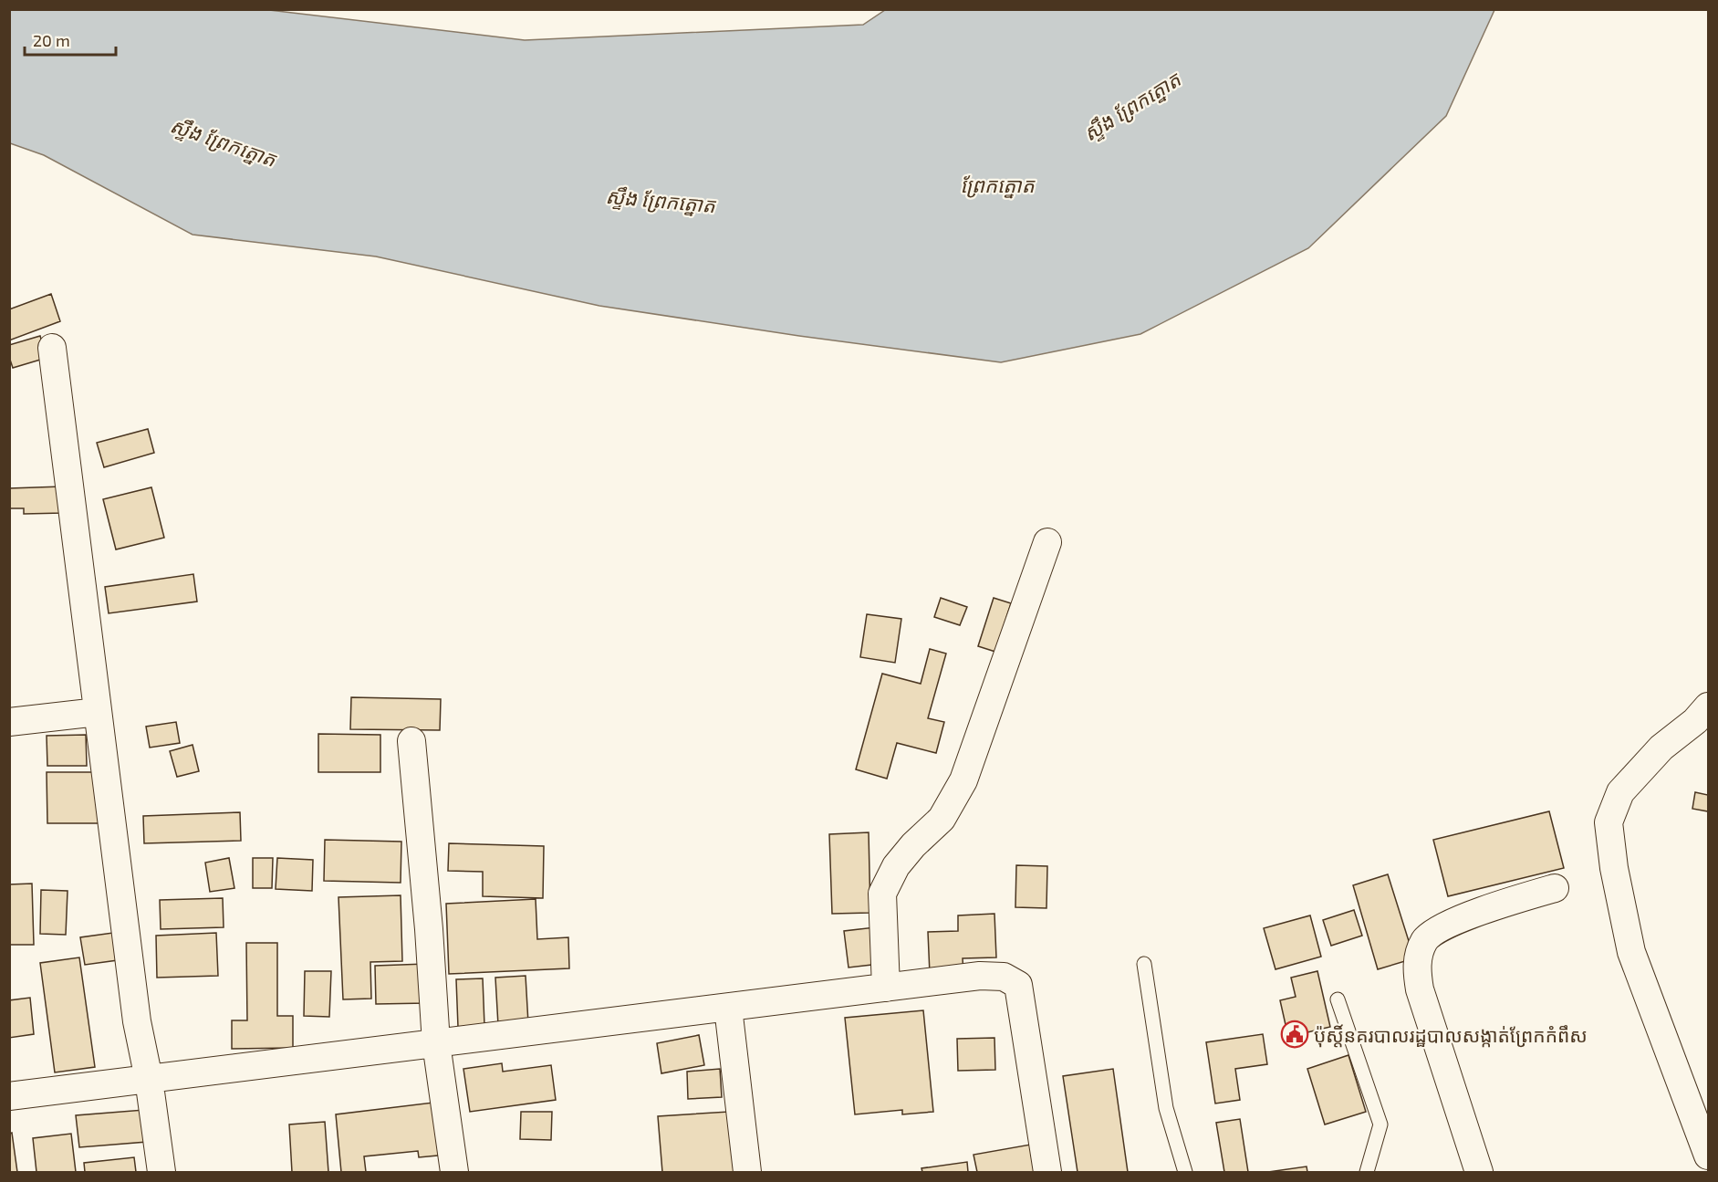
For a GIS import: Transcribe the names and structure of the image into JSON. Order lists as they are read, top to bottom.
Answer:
{
  "water": ["ស្ទឹង ព្រែកត្នោត", "ព្រែកត្នោត"],
  "places": {
    "public building": ["ប៉ុស្តិ៍នគរបាលរដ្ឋបាលសង្កាត់ព្រែកកំពឹស"]
  },
  "scale_bar": "20 m"
}
